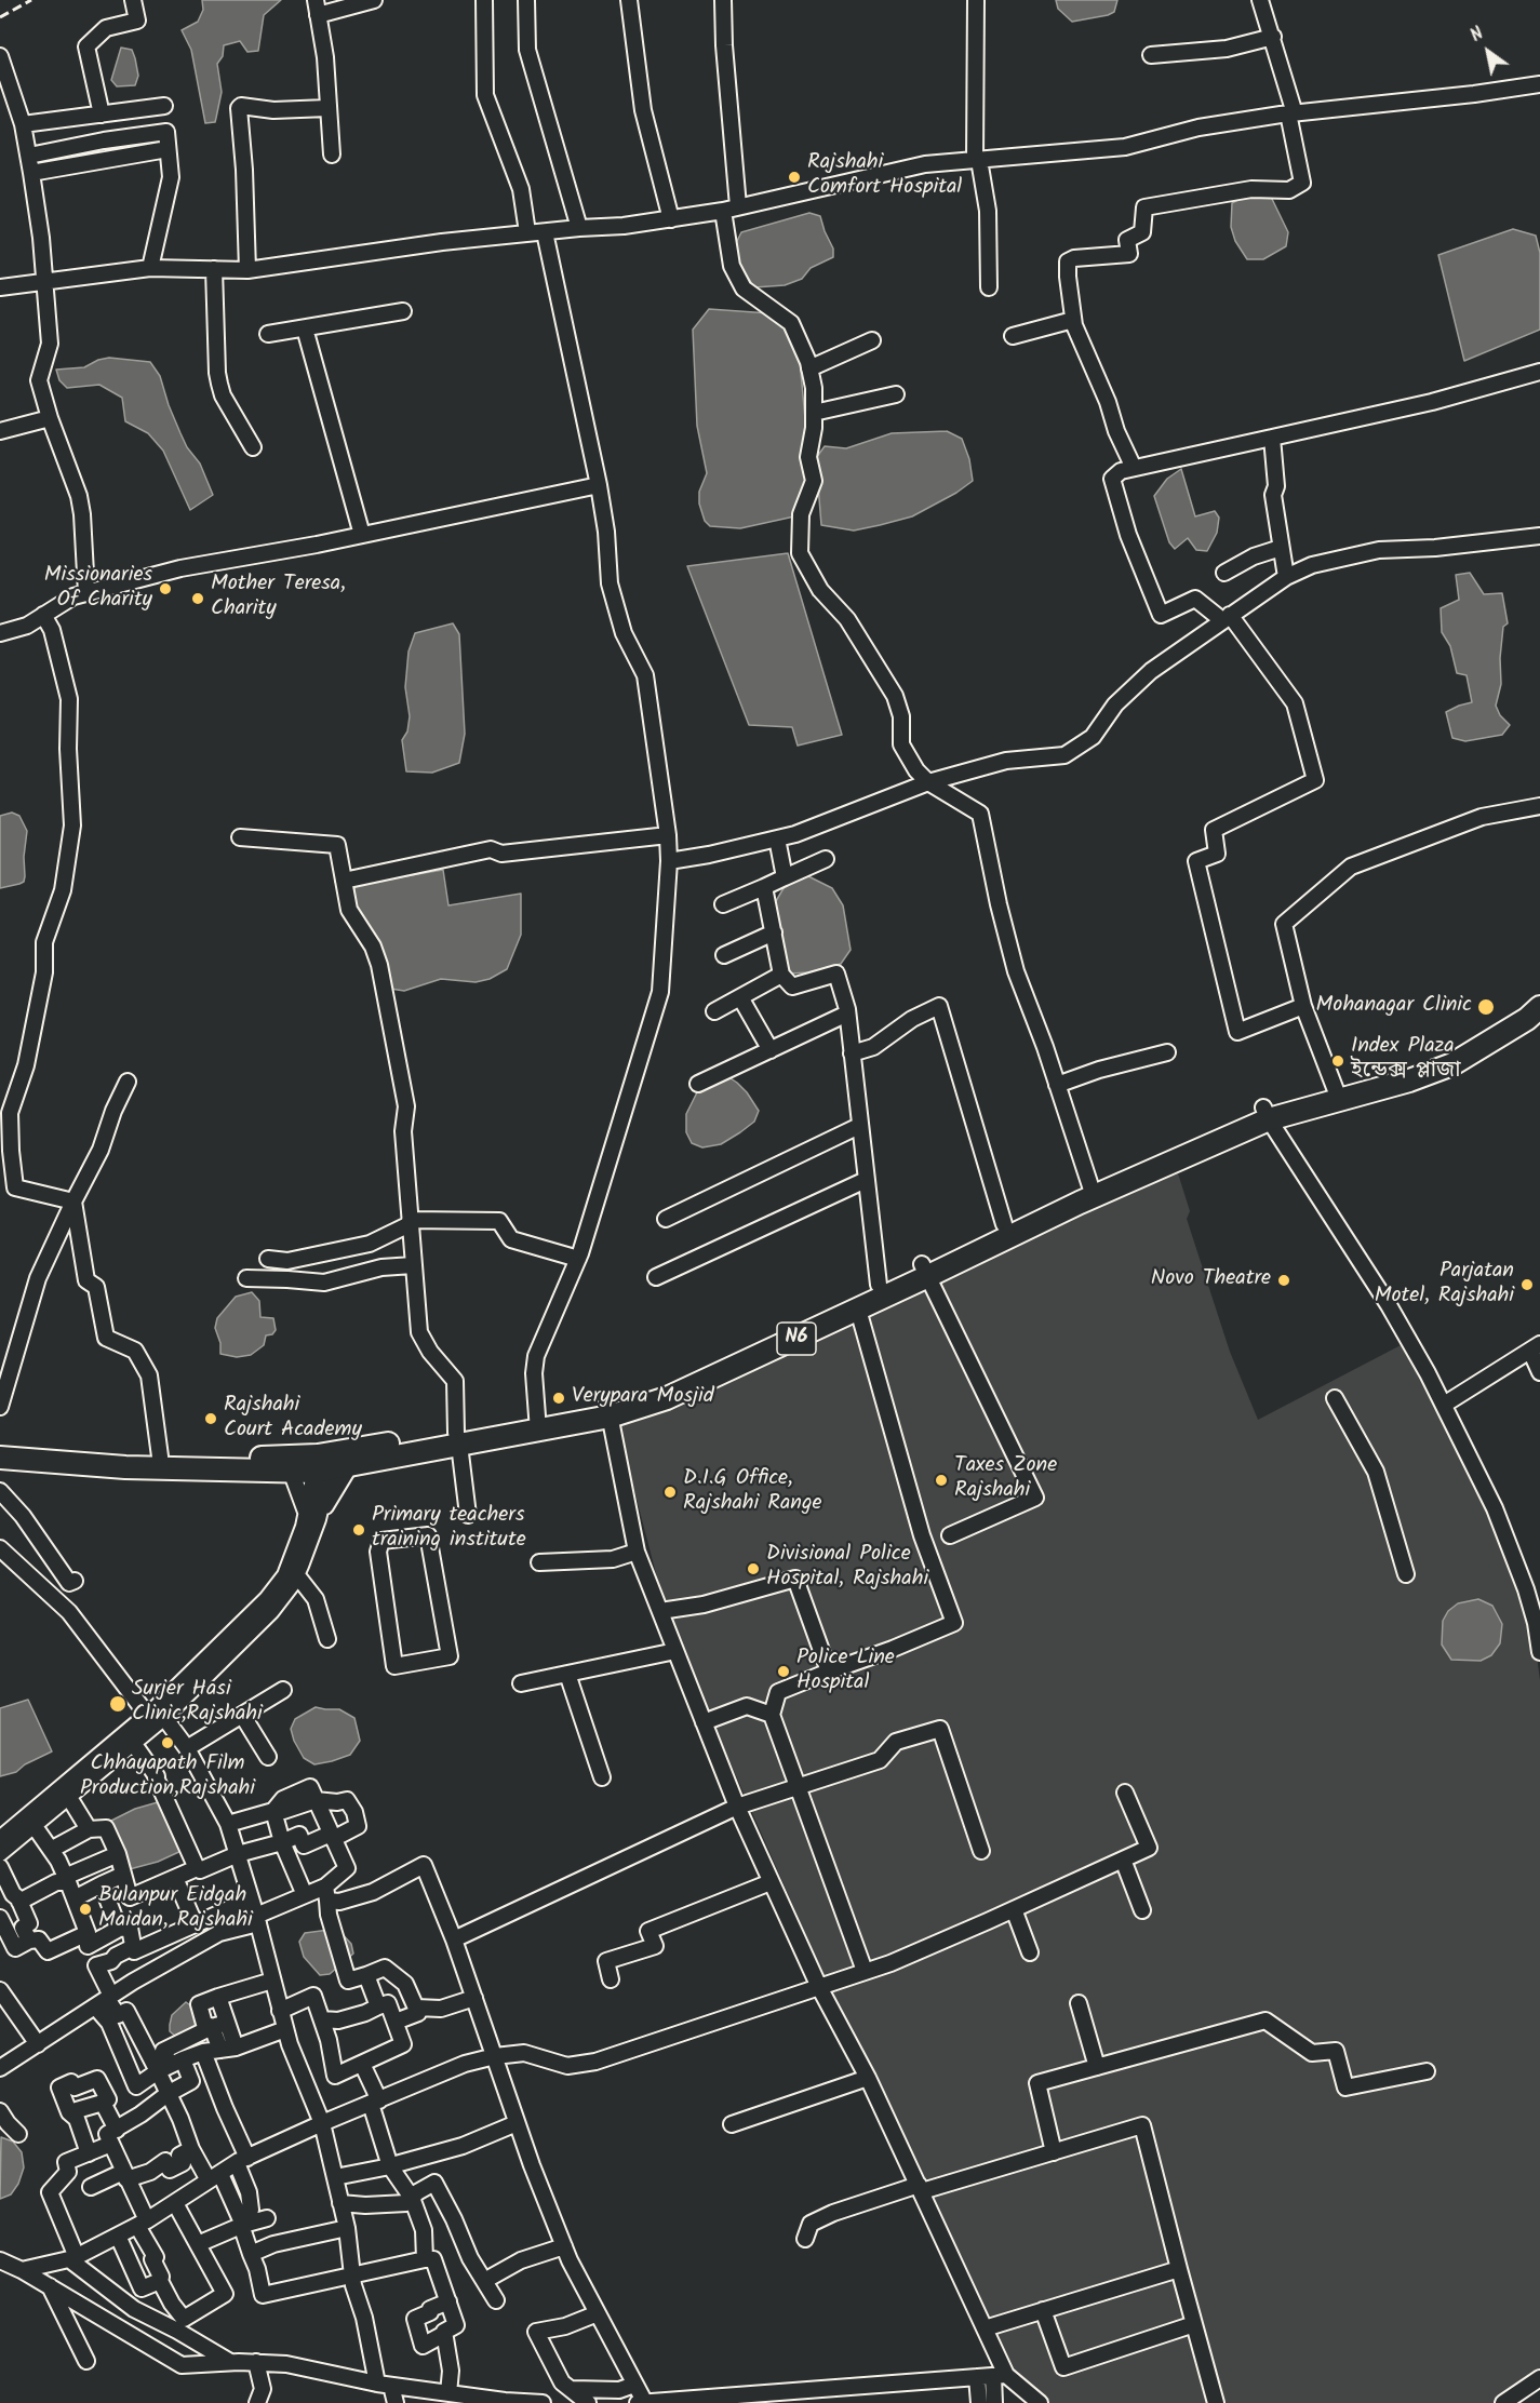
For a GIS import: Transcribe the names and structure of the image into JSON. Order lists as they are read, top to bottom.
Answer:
{
  "streets": {
    "highway": ["N6"]
  },
  "places": [
    "Rajshahi Comfort Hospital",
    "Missionaries Of Charity",
    "Mother Teresa, Charity",
    "Mohanagar Clinic",
    "Index Plaza ইন্ডেক্স প্লাজা",
    "Novo Theatre",
    "Parjatan Motel, Rajshahi",
    "Verypara Mosjid",
    "Rajshahi Court Academy",
    "Taxes Zone Rajshahi",
    "D.I.G Office, Rajshahi Range",
    "Primary teachers training institute",
    "Divisional Police Hospital, Rajshahi",
    "Police Line Hospital",
    "Surjer Hasi Clinic,Rajshahi",
    "Chhayapath Film Production,Rajshahi",
    "Bulanpur Eidgah Maidan, Rajshahi"
  ],
  "north": "top left"
}
